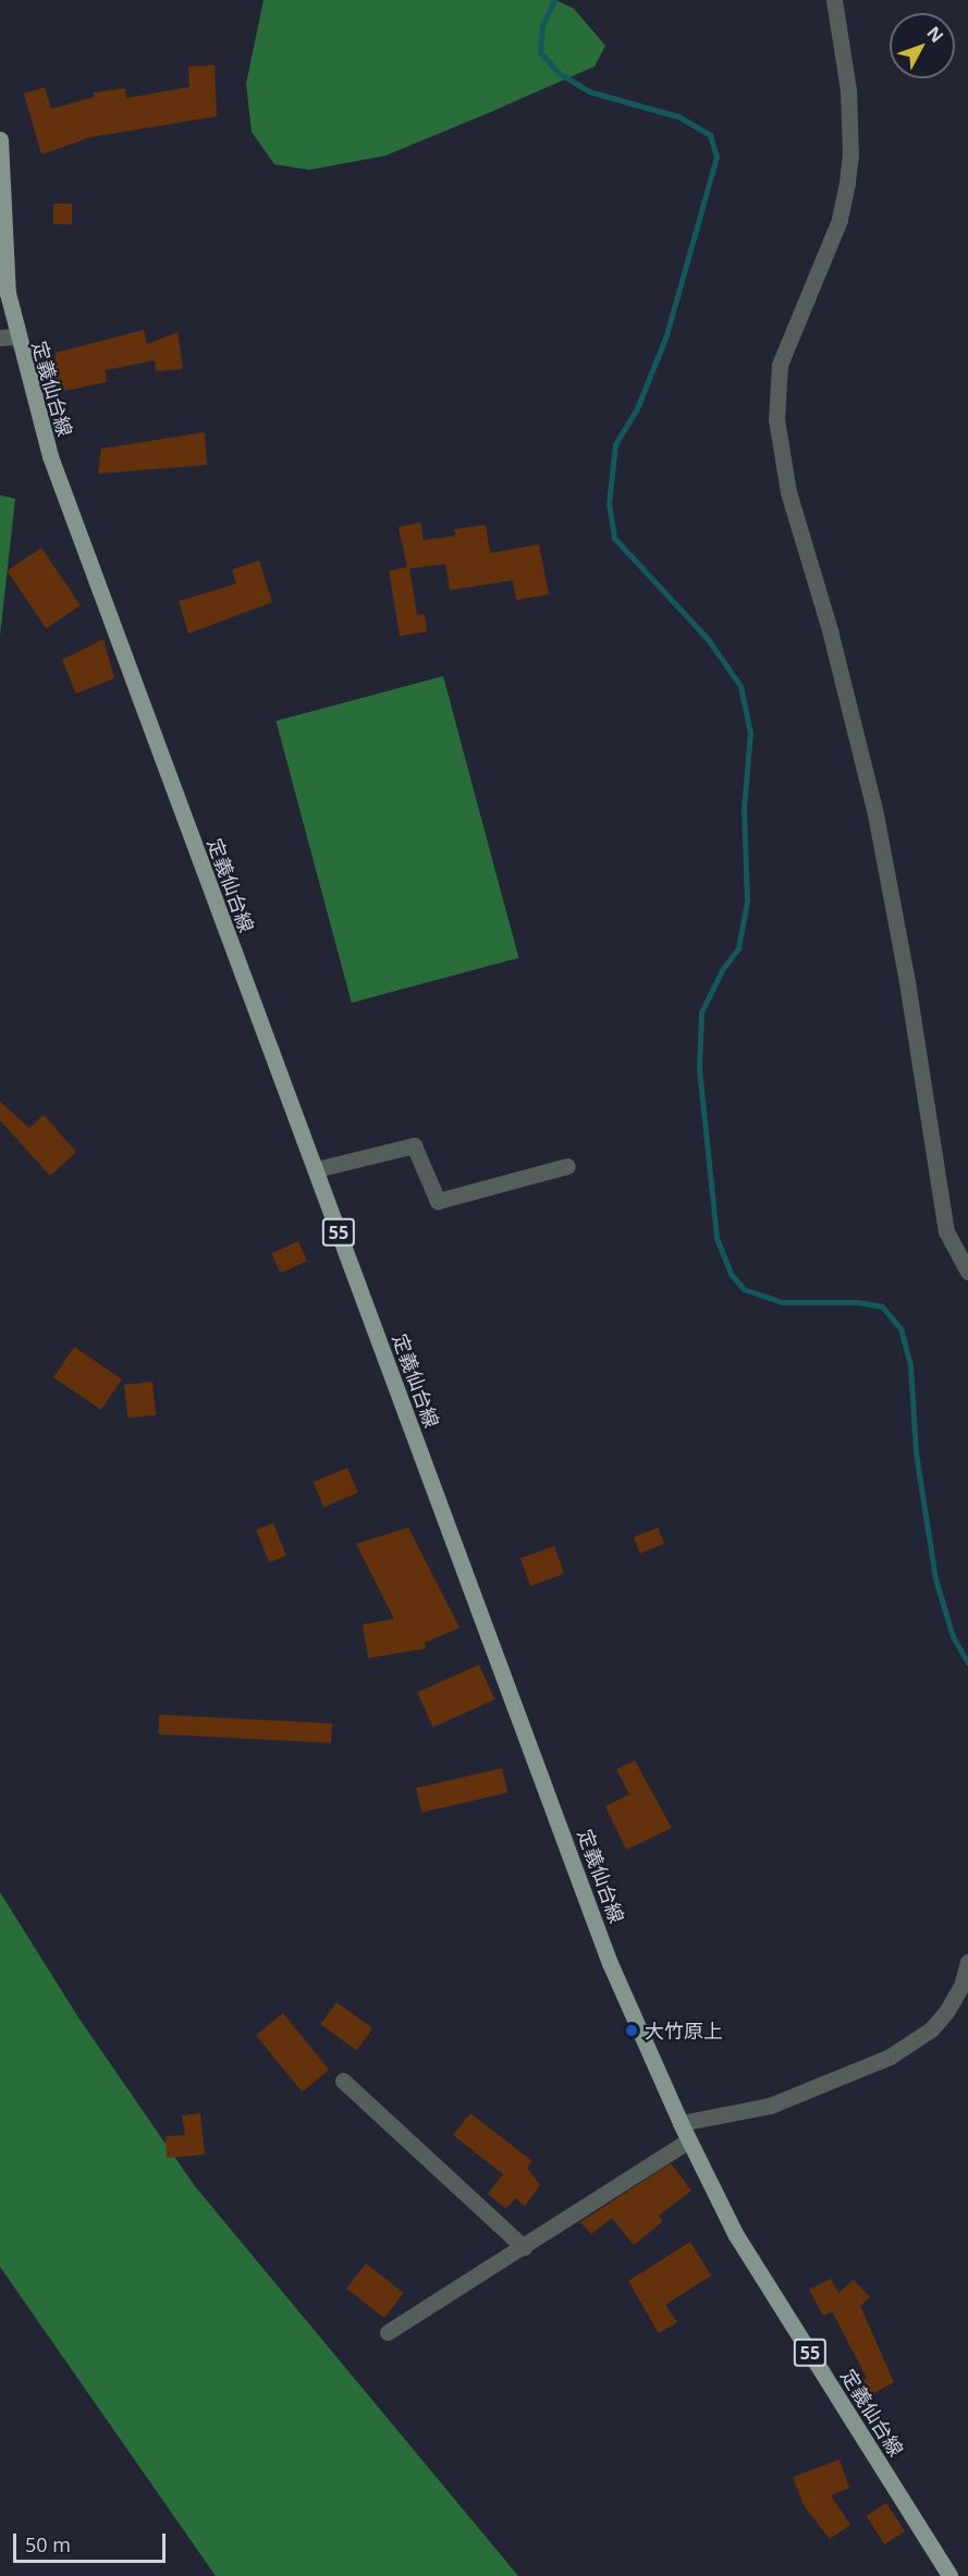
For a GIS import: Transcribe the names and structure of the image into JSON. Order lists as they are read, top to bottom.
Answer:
{
  "streets": {
    "main road": ["定義仙台線", "55"]
  },
  "places": ["大竹原上"],
  "scale_bar": "50 m",
  "north": "top right"
}
